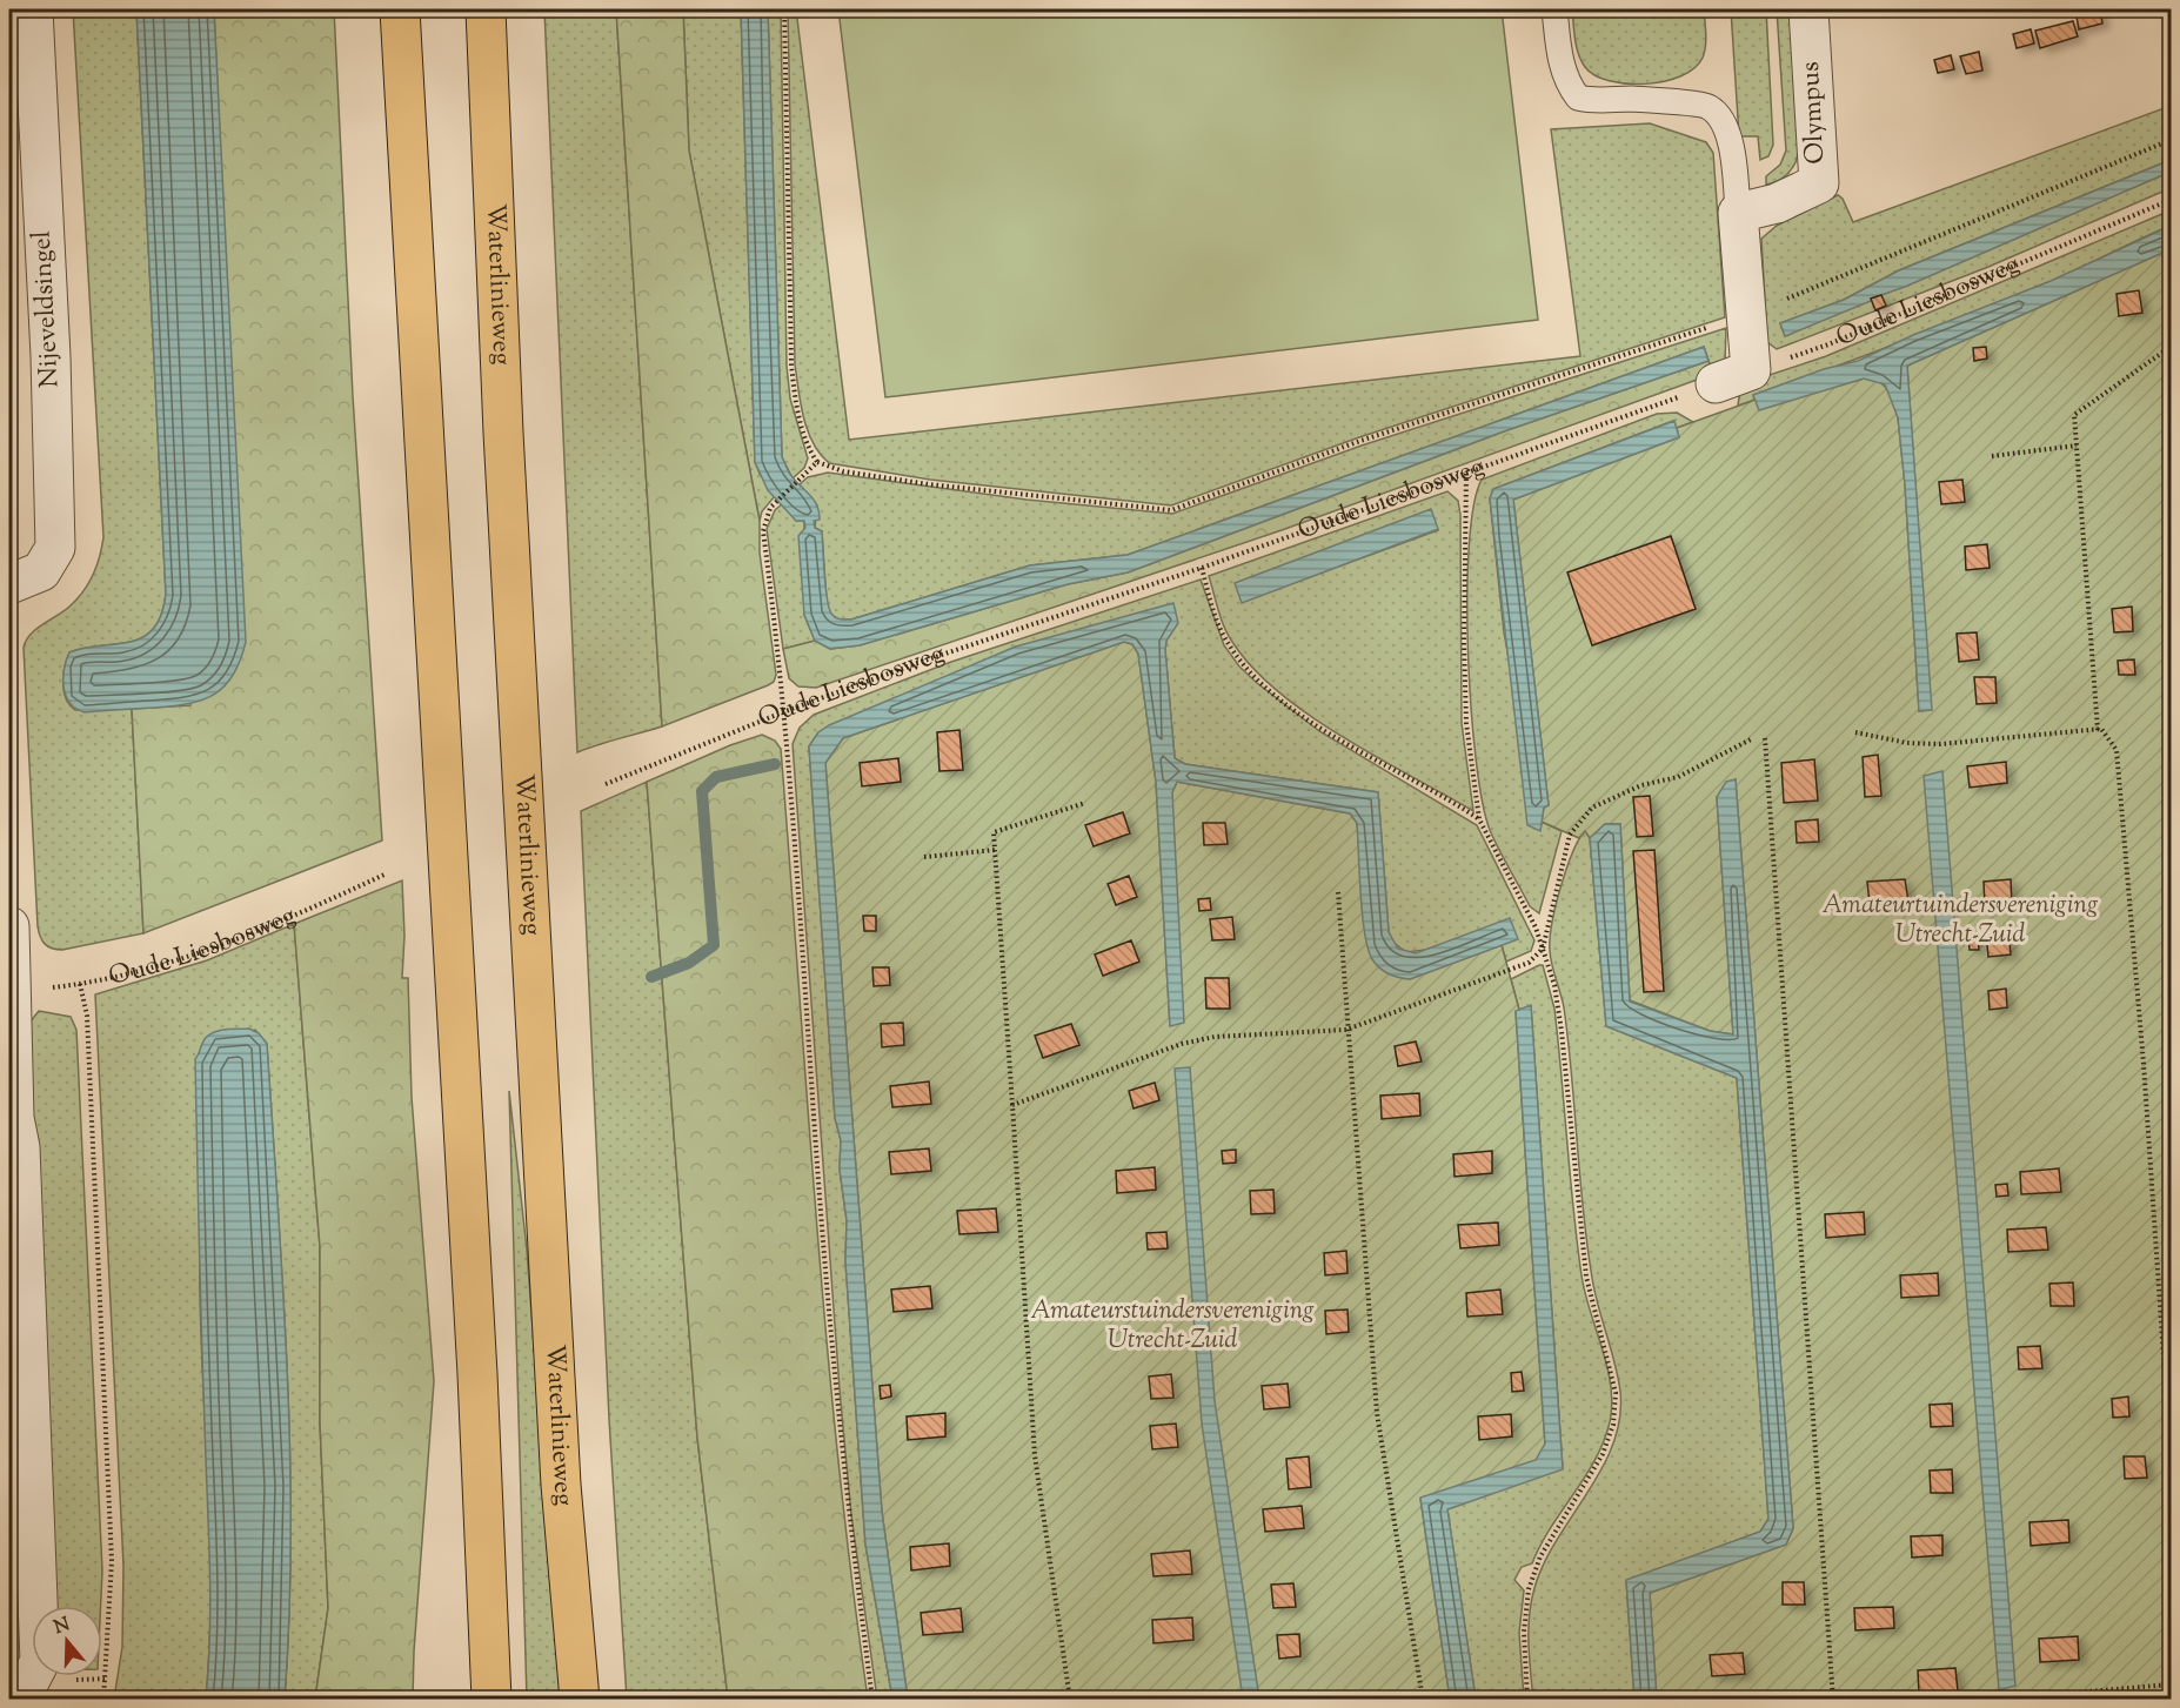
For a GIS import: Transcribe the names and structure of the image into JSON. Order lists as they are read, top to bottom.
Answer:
{
  "streets": {
    "main road": ["Waterlinieweg"],
    "street": ["Olympus", "Nijeveldsingel"],
    "path": ["Oude Liesbosweg"]
  },
  "parks": ["Amateurtuindersvereniging Utrecht-Zuid", "Amateurstuindersvereniging Utrecht-Zuid"],
  "north": "top"
}
